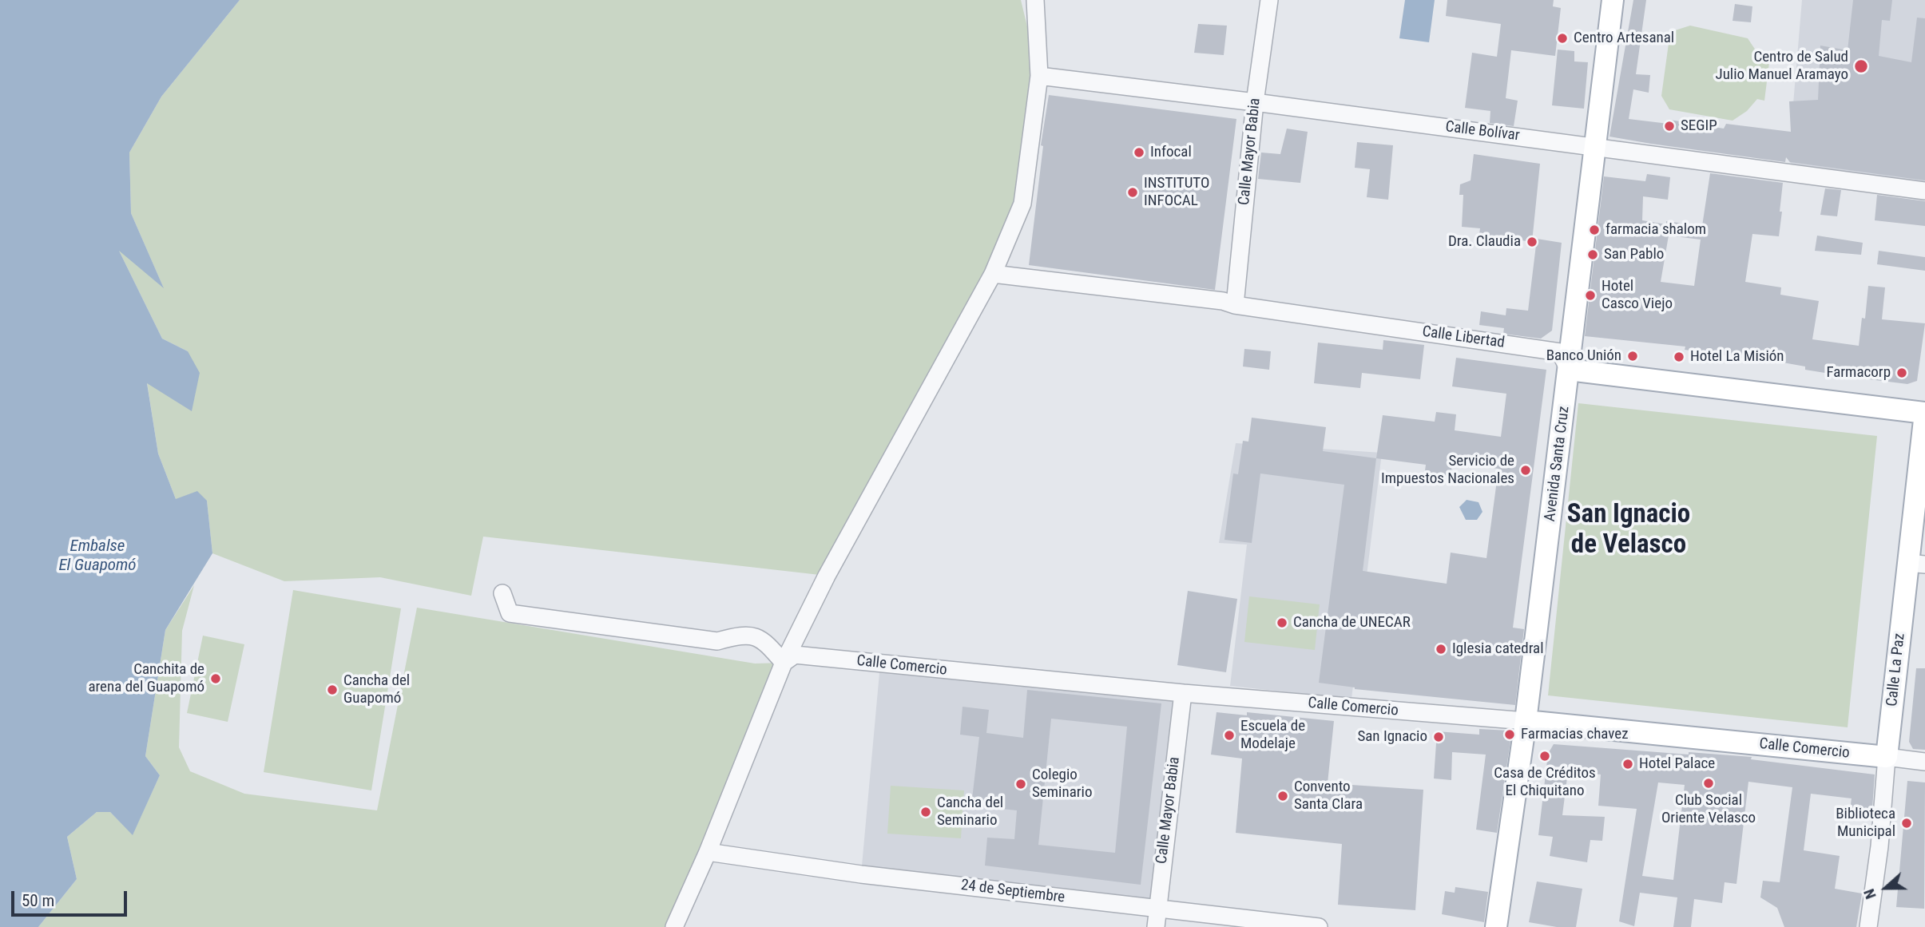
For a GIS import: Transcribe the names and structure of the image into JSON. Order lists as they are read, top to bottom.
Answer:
{
  "streets": {
    "main road": ["Avenida Santa Cruz", "Calle Comercio", "Calle La Paz"],
    "street": [
      "Calle Bolívar",
      "Calle Mayor Babia",
      "Calle Libertad",
      "24 de Septiembre"
    ]
  },
  "crossings": [
    ["Calle Bolívar", "Calle Mayor Babia"],
    ["Calle Bolívar", "Avenida Santa Cruz"],
    ["Calle Mayor Babia", "Calle Libertad"],
    ["Calle Mayor Babia", "Calle Comercio"],
    ["Calle Mayor Babia", "24 de Septiembre"],
    ["Calle Libertad", "Avenida Santa Cruz"],
    ["Avenida Santa Cruz", "Calle Comercio"],
    ["Calle Comercio", "Calle La Paz"]
  ],
  "districts": ["San Ignacio de Velasco"],
  "water": ["Embalse El Guapomó"],
  "places": [
    "Centro Artesanal",
    "Centro de Salud Julio Manuel Aramayo",
    "SEGIP",
    "Infocal",
    "INSTITUTO INFOCAL",
    "farmacia shalom",
    "Dra. Claudia",
    "San Pablo",
    "Hotel Casco Viejo",
    "Banco Unión",
    "Hotel La Misión",
    "Farmacorp",
    "Servicio de Impuestos Nacionales",
    "Cancha de UNECAR",
    "Iglesia catedral",
    "Canchita de arena del Guapomó",
    "Cancha del Guapomó",
    "Farmacias chavez",
    "Escuela de Modelaje",
    "San Ignacio",
    "Casa de Créditos El Chiquitano",
    "Hotel Palace",
    "Club Social Oriente Velasco",
    "Colegio Seminario",
    "Convento Santa Clara",
    "Cancha del Seminario",
    "Biblioteca Municipal"
  ],
  "scale_bar": "50 m",
  "north": "left"
}
